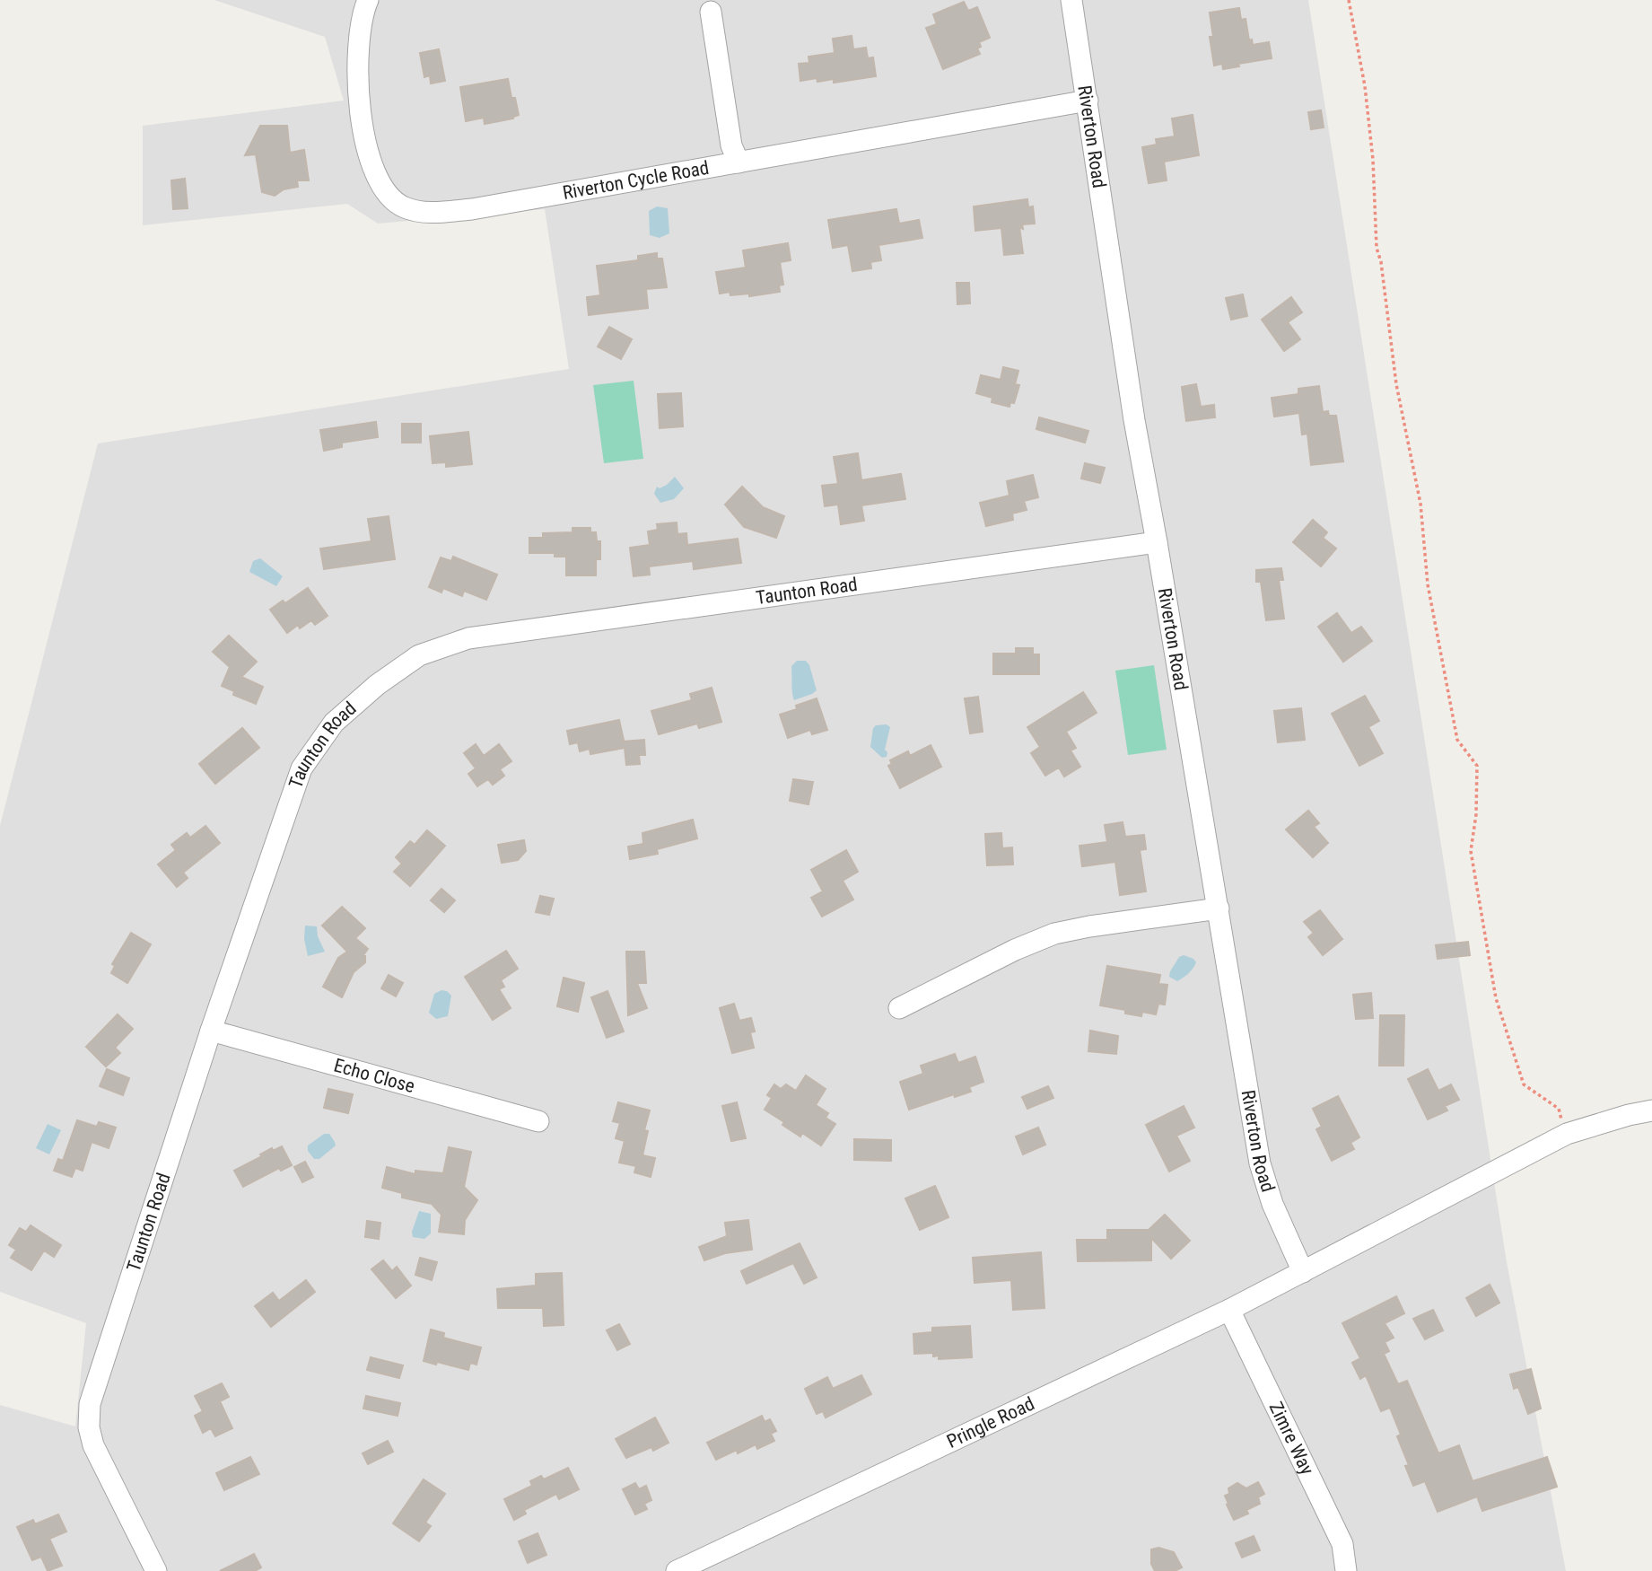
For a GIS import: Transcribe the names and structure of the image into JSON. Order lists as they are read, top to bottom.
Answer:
{
  "streets": {
    "street": [
      "Riverton Road",
      "Riverton Cycle Road",
      "Taunton Road",
      "Echo Close",
      "Pringle Road",
      "Zimre Way"
    ]
  },
  "crossings": [
    ["Riverton Road", "Riverton Cycle Road"],
    ["Riverton Road", "Taunton Road"],
    ["Riverton Road", "Pringle Road"],
    ["Taunton Road", "Echo Close"],
    ["Pringle Road", "Zimre Way"]
  ]
}
